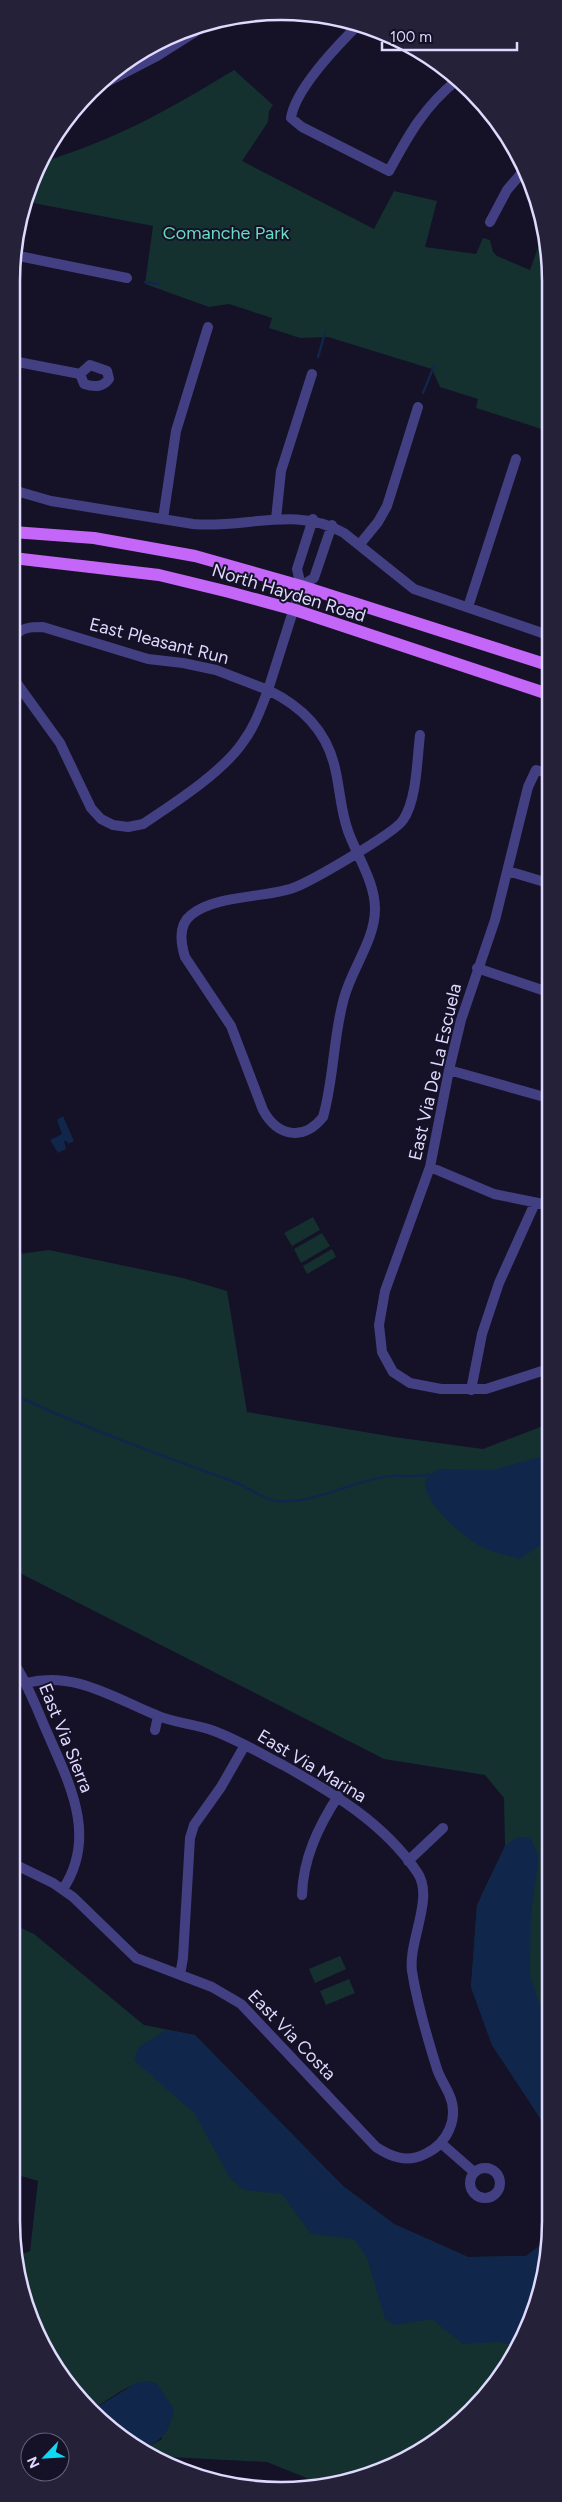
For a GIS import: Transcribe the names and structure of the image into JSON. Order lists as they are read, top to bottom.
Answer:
{
  "streets": {
    "main road": ["North Hayden Road"],
    "street": [
      "East Pleasant Run",
      "East Via De La Escuela",
      "East Via Sierra",
      "East Via Marina",
      "East Via Costa"
    ]
  },
  "crossings": [
    ["East Via Sierra", "East Via Marina"],
    ["East Via Sierra", "East Via Costa"],
    ["East Via Marina", "East Via Costa"]
  ],
  "parks": ["Comanche Park"],
  "scale_bar": "100 m",
  "north": "bottom left"
}
